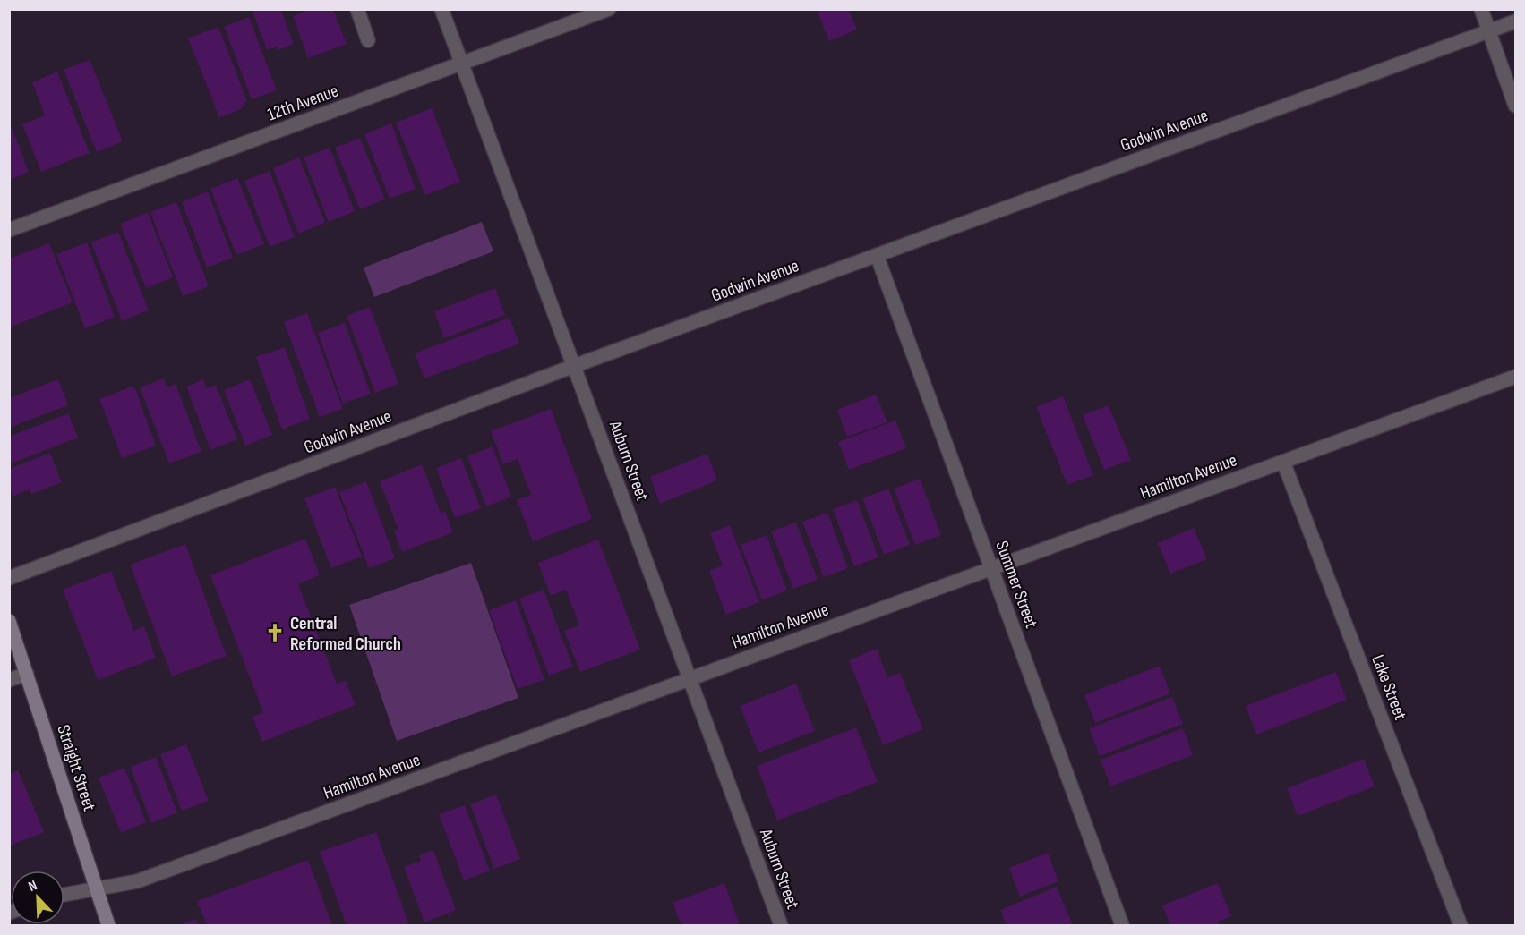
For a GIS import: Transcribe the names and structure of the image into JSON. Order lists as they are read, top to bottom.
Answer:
{
  "streets": {
    "main road": ["Straight Street"],
    "street": [
      "12th Avenue",
      "Godwin Avenue",
      "Auburn Street",
      "Hamilton Avenue",
      "Summer Street",
      "Lake Street"
    ]
  },
  "crossings": [
    ["12th Avenue", "Auburn Street"],
    ["Godwin Avenue", "Auburn Street"],
    ["Godwin Avenue", "Summer Street"],
    ["Auburn Street", "Hamilton Avenue"],
    ["Hamilton Avenue", "Summer Street"],
    ["Hamilton Avenue", "Lake Street"],
    ["Hamilton Avenue", "Straight Street"]
  ],
  "places": {
    "church": ["Central Reformed Church"]
  },
  "north": "top left"
}
